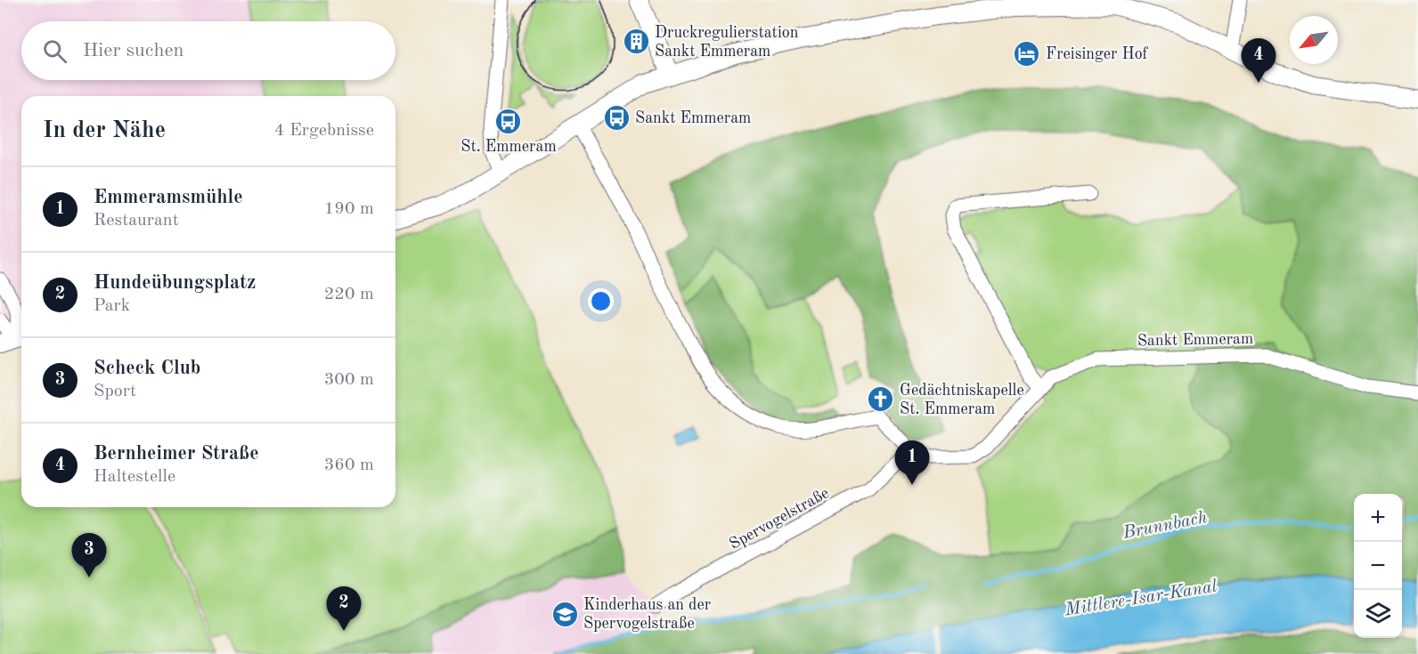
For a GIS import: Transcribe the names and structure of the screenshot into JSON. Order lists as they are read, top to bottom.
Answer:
{
  "streets": {
    "street": ["Sankt Emmeram", "Spervogelstraße"]
  },
  "crossings": [
    ["Sankt Emmeram", "Spervogelstraße"]
  ],
  "water": ["Brunnbach", "Mittlere-Isar-Kanal"],
  "places": {
    "building": ["Druckregulierstation Sankt Emmeram"],
    "hotel": ["Freisinger Hof"],
    "bus stop": ["Sankt Emmeram", "St. Emmeram"],
    "church": ["Gedächtniskapelle St. Emmeram"],
    "school or university": ["Kinderhaus an der Spervogelstraße"]
  },
  "north": "bottom left",
  "page": {
    "search": "Hier suchen",
    "pins": [
      "4",
      "1",
      "3",
      "2"
    ],
    "heading": ["In der Nähe", "4 Ergebnisse"],
    "list": [
      {
        "mark": "1",
        "name": "Emmeramsmühle",
        "note": "Restaurant",
        "value": "190 m"
      },
      {
        "mark": "2",
        "name": "Hundeübungsplatz",
        "note": "Park",
        "value": "220 m"
      },
      {
        "mark": "3",
        "name": "Scheck Club",
        "note": "Sport",
        "value": "300 m"
      },
      {
        "mark": "4",
        "name": "Bernheimer Straße",
        "note": "Haltestelle",
        "value": "360 m"
      }
    ],
    "map_buttons": ["+", "−"]
  }
}
